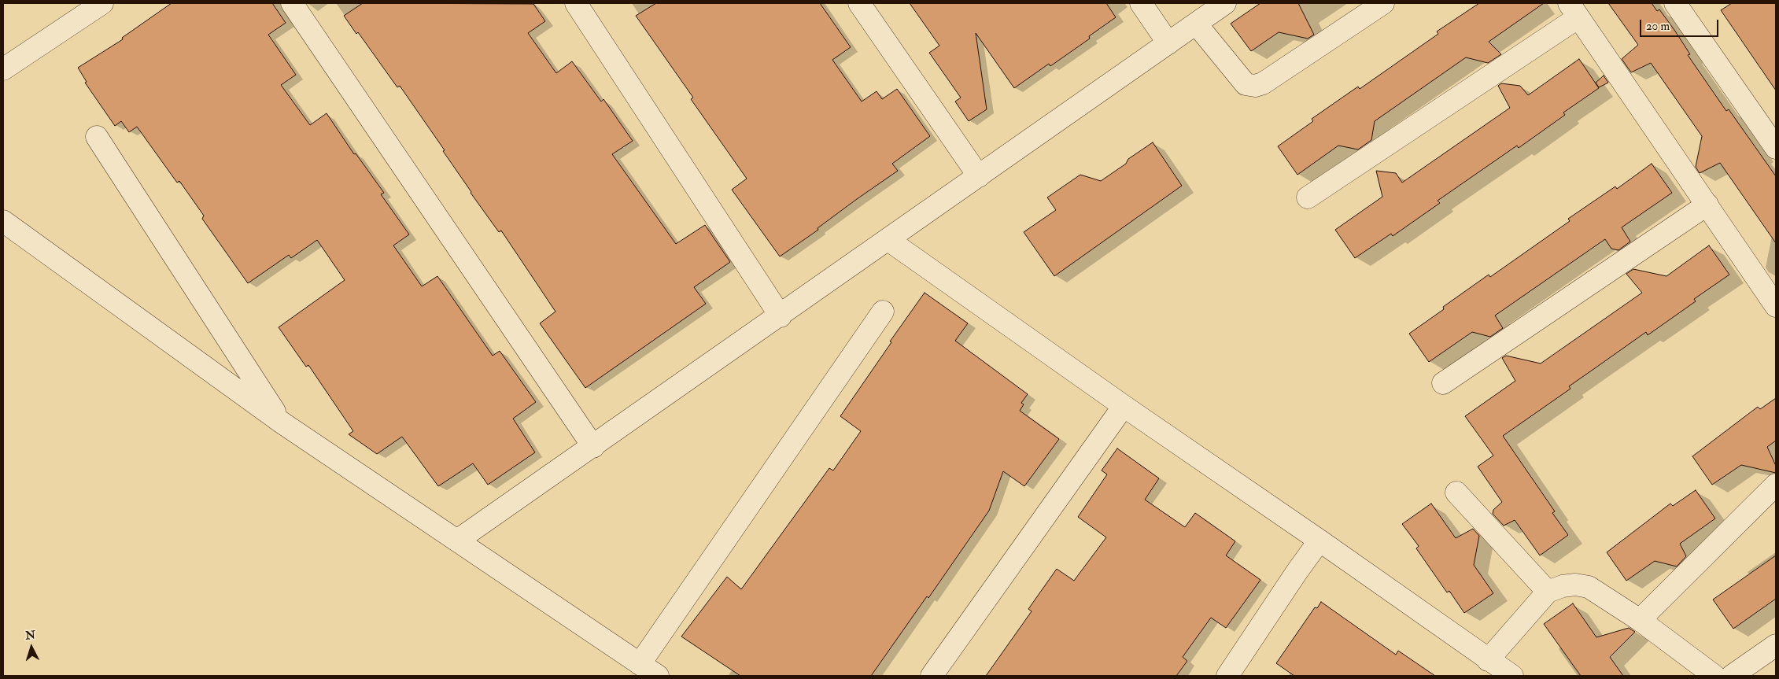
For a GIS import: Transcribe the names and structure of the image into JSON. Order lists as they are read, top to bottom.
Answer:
{
  "scale_bar": "20 m",
  "north": "top"
}
